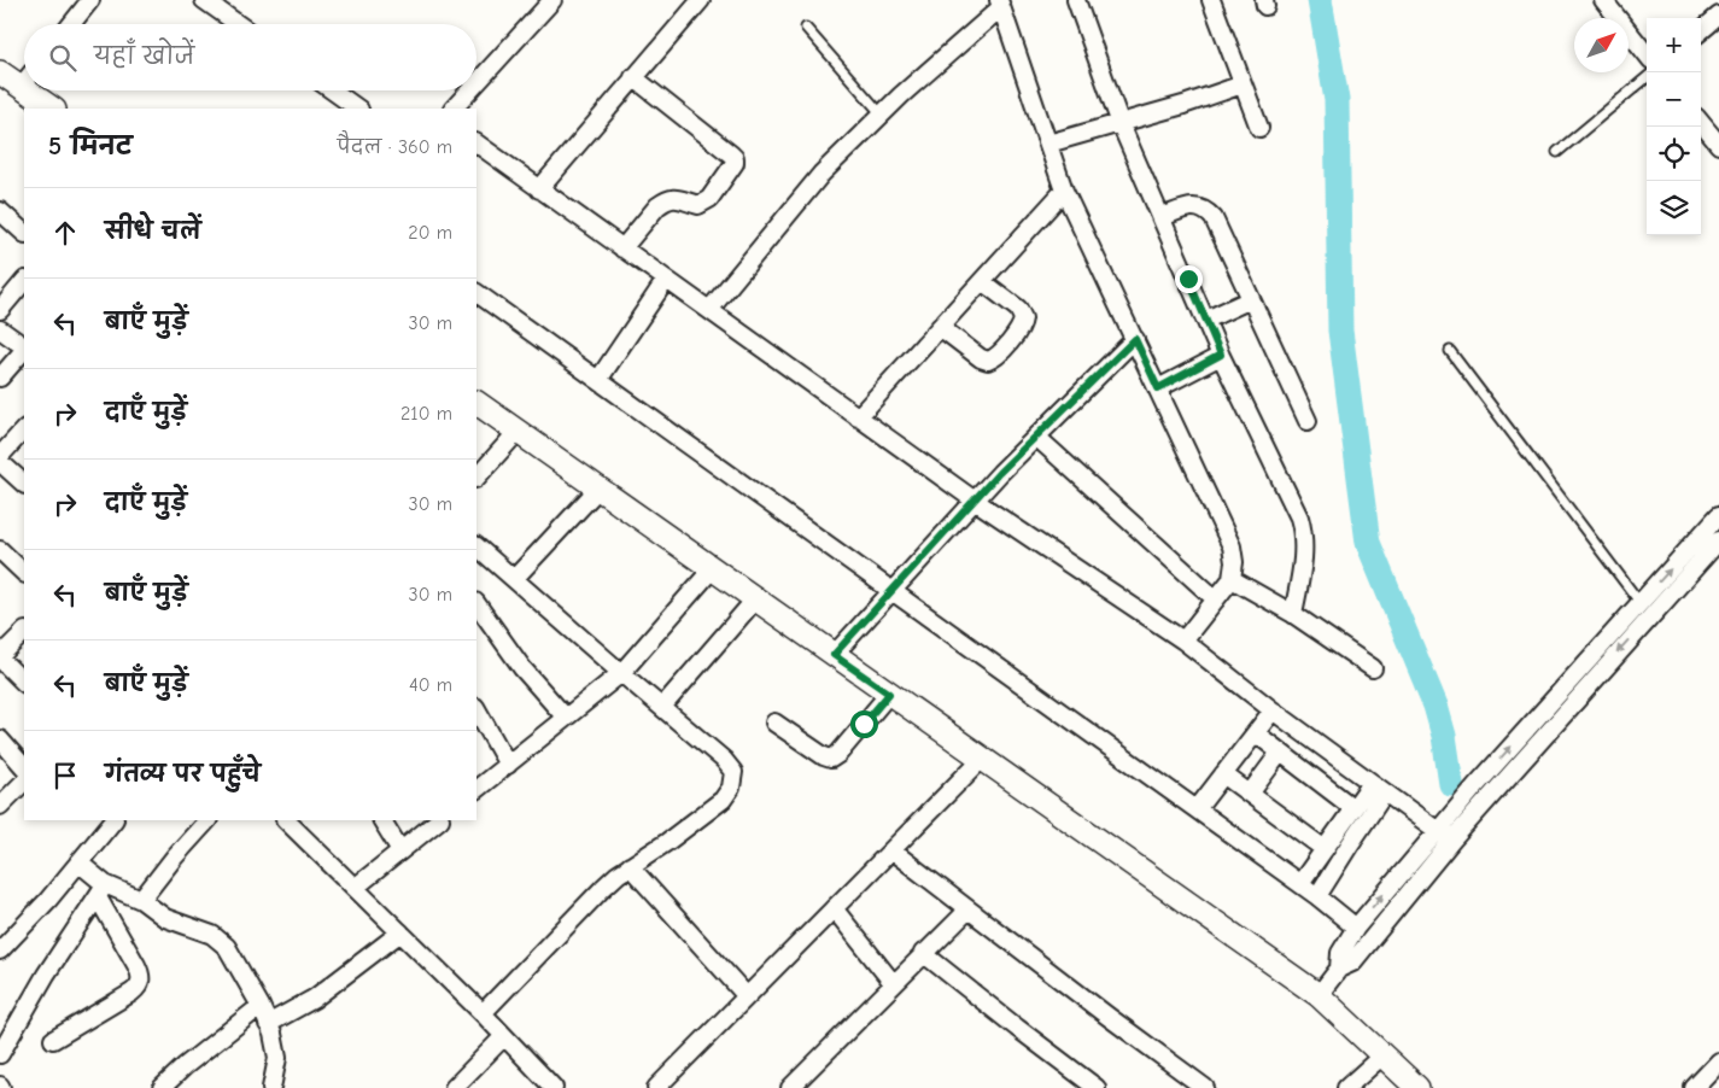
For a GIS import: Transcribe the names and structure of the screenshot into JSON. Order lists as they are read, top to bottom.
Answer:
{
  "north": "top right",
  "page": {
    "map_buttons": ["+", "−"],
    "search": "यहाँ खोजें",
    "heading": ["5 मिनट", "पैदल · 360 m"],
    "list": [
      ["सीधे चलें", "20 m"],
      ["बाएँ मुड़ें", "30 m"],
      ["दाएँ मुड़ें", "210 m"],
      ["दाएँ मुड़ें", "30 m"],
      ["बाएँ मुड़ें", "30 m"],
      ["बाएँ मुड़ें", "40 m"],
      "गंतव्य पर पहुँचे"
    ]
  }
}
